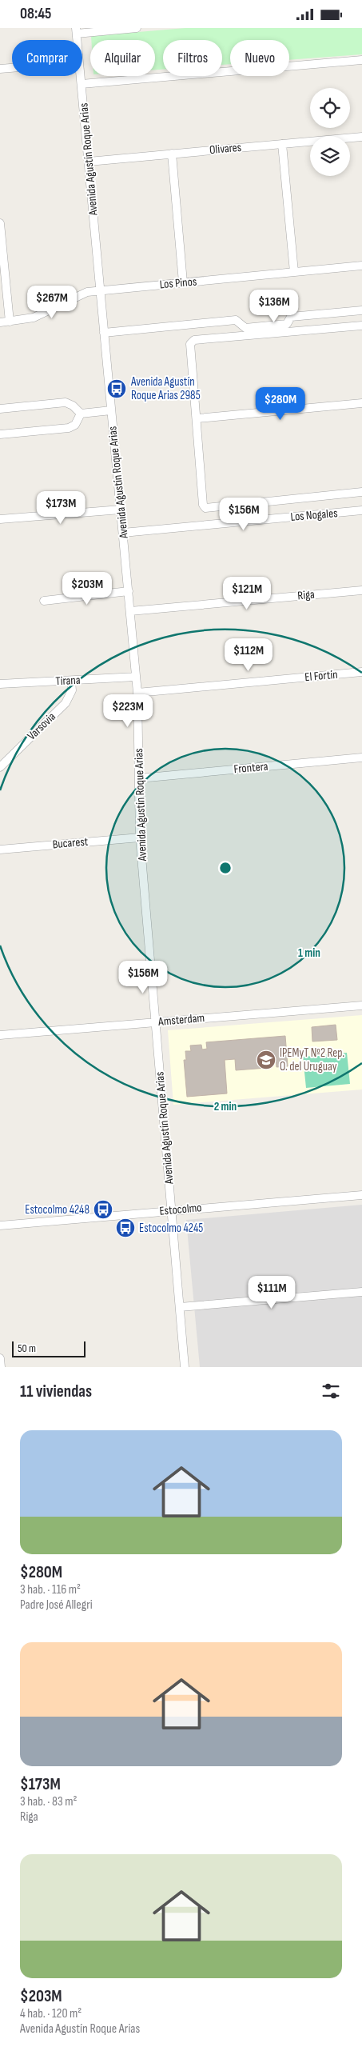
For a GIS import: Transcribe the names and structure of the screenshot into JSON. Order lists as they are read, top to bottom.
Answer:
{
  "streets": {
    "street": [
      "Olivares",
      "Avenida Agustín Roque Arias",
      "Los Pinos",
      "Los Nogales",
      "Riga",
      "El Fortín",
      "Tirana",
      "Varsovia",
      "Frontera",
      "Bucarest",
      "Amsterdam",
      "Estocolmo"
    ]
  },
  "crossings": [
    ["Olivares", "Avenida Agustín Roque Arias"],
    ["Avenida Agustín Roque Arias", "Los Pinos"],
    ["Avenida Agustín Roque Arias", "Los Nogales"],
    ["Avenida Agustín Roque Arias", "Riga"],
    ["Avenida Agustín Roque Arias", "El Fortín"],
    ["Avenida Agustín Roque Arias", "Tirana"],
    ["Avenida Agustín Roque Arias", "Frontera"],
    ["Avenida Agustín Roque Arias", "Bucarest"],
    ["Avenida Agustín Roque Arias", "Amsterdam"],
    ["Avenida Agustín Roque Arias", "Estocolmo"],
    ["Tirana", "Varsovia"]
  ],
  "places": {
    "bus stop": ["Avenida Agustín Roque Arias 2985", "Estocolmo 4248", "Estocolmo 4245"],
    "school or university": ["IPEMyT Nº2 Rep. O. del Uruguay"]
  },
  "scale_bar": "50 m",
  "page": {
    "status": "08:45",
    "chip": [
      "Comprar",
      "Alquilar",
      "Filtros",
      "Nuevo"
    ],
    "price": [
      "$267M",
      "$136M",
      "$280M",
      "$173M",
      "$156M",
      "$203M",
      "$121M",
      "$112M",
      "$223M",
      "$156M",
      "$111M"
    ],
    "scale": "50 m",
    "heading": "11 viviendas",
    "list": [
      {
        "name": "$280M",
        "note": "3 hab. · 116 m² · Padre José Allegri"
      },
      {
        "name": "$173M",
        "note": "3 hab. · 83 m² · Riga"
      },
      {
        "name": "$203M",
        "note": "4 hab. · 120 m² · Avenida Agustín Roque Arias"
      }
    ]
  },
  "rings": ["1 min", "2 min"]
}
